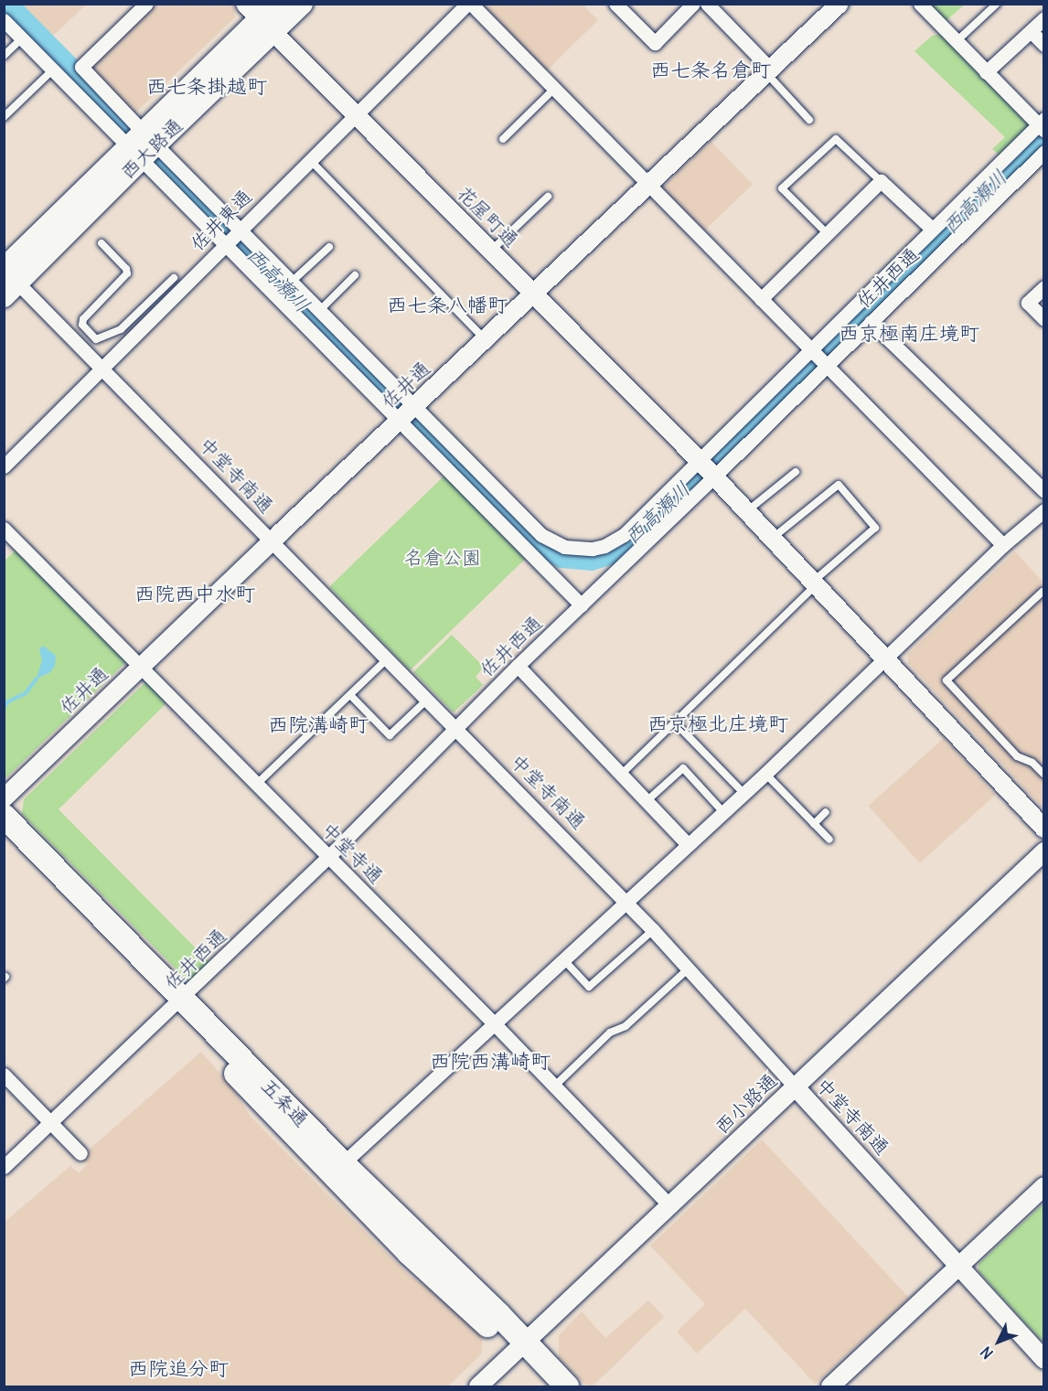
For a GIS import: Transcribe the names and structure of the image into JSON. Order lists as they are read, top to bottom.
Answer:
{
  "streets": {
    "highway": ["五条通"],
    "main road": ["西大路通"],
    "street": [
      "花屋町通",
      "佐井東通",
      "佐井西通",
      "佐井通",
      "中堂寺南通",
      "中堂寺通",
      "西小路通"
    ]
  },
  "crossings": [
    ["西大路通", "花屋町通"],
    ["西大路通", "中堂寺南通"],
    ["花屋町通", "佐井東通"],
    ["花屋町通", "佐井西通"],
    ["花屋町通", "佐井通"],
    ["佐井東通", "中堂寺南通"],
    ["佐井西通", "中堂寺南通"],
    ["佐井西通", "中堂寺通"],
    ["佐井西通", "五条通"],
    ["佐井通", "中堂寺南通"],
    ["佐井通", "中堂寺通"],
    ["中堂寺南通", "西小路通"],
    ["中堂寺通", "西小路通"],
    ["五条通", "西小路通"]
  ],
  "districts": [
    "西七条名倉町",
    "西七条掛越町",
    "西七条八幡町",
    "西京極南庄境町",
    "西院西中水町",
    "西京極北庄境町",
    "西院溝崎町",
    "西院西溝崎町",
    "西院追分町"
  ],
  "water": ["西高瀬川"],
  "parks": ["名倉公園"],
  "north": "bottom left"
}
